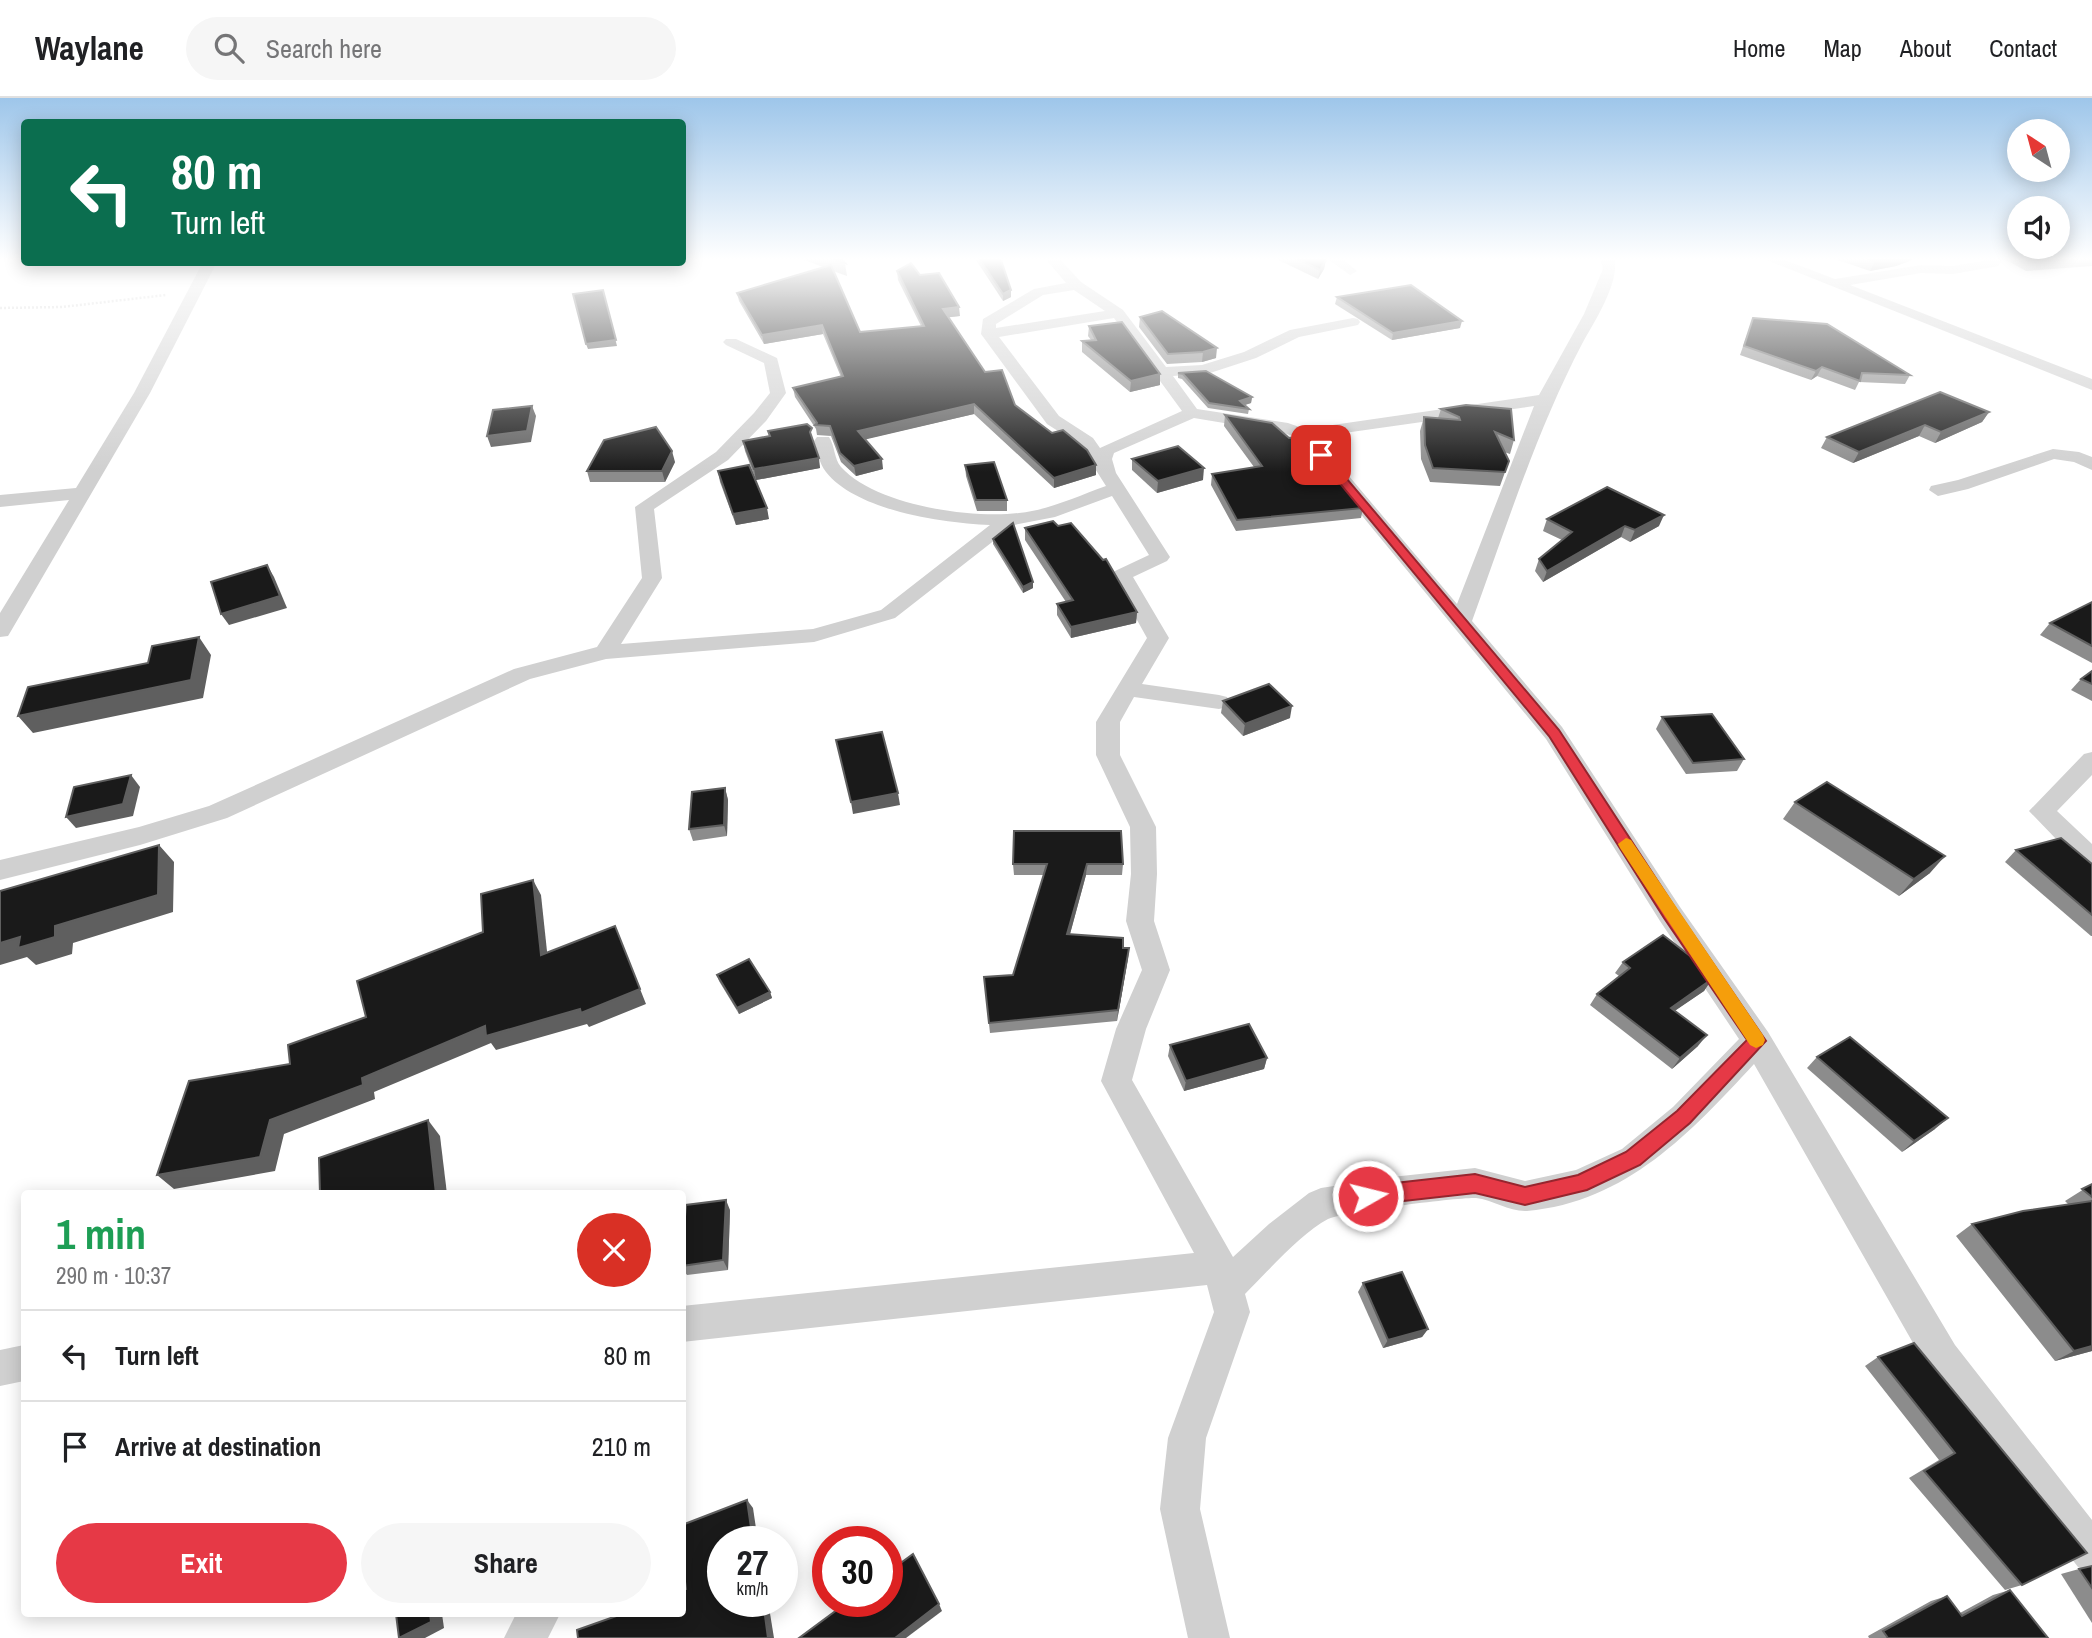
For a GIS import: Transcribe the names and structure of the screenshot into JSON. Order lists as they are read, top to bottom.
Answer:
{
  "north": "top left",
  "page": {
    "header": "Waylane",
    "search": "Search here",
    "nav": [
      "Home",
      "Map",
      "About",
      "Contact"
    ],
    "turn": ["80 m", "Turn left"],
    "heading": ["1 min", "290 m · 10:37"],
    "list": [
      {
        "name": "Turn left",
        "value": "80 m"
      },
      {
        "name": "Arrive at destination",
        "value": "210 m"
      }
    ],
    "buttons": ["Exit", "Share"],
    "speed": "27 km/h",
    "limit": "30"
  }
}
